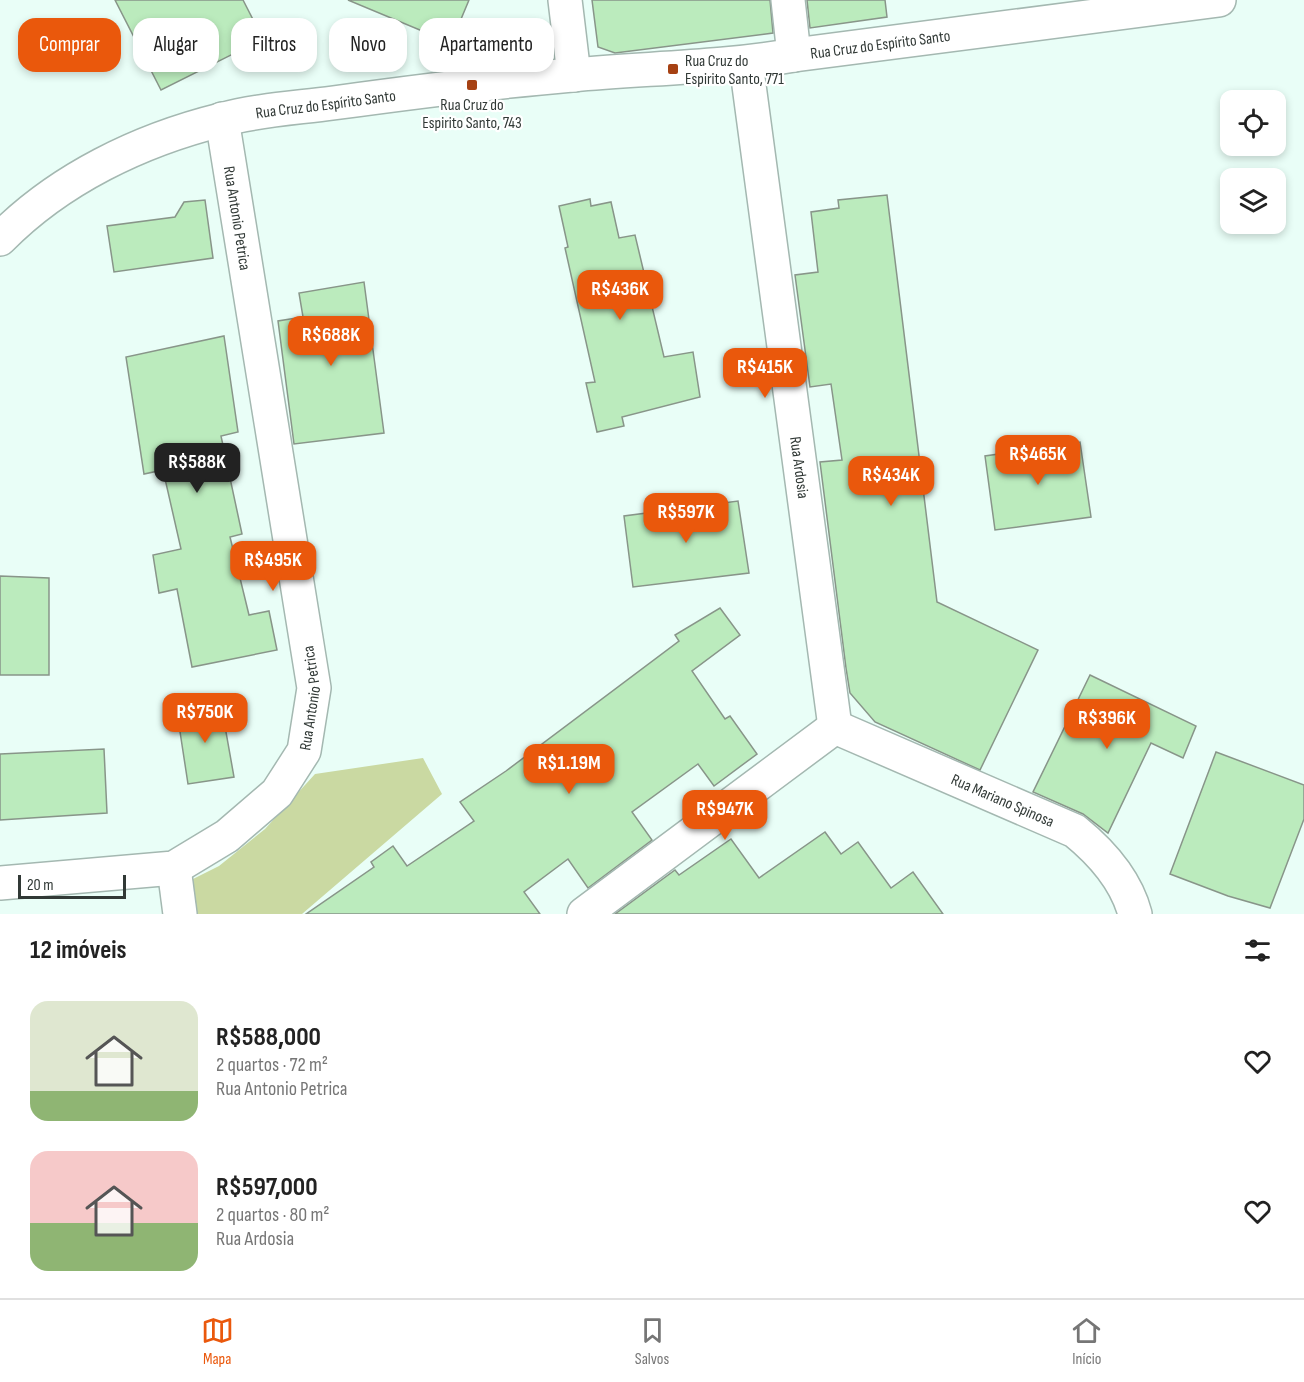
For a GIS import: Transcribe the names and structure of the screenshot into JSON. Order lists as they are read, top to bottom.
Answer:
{
  "streets": {
    "street": [
      "Rua Cruz do Espírito Santo",
      "Rua Antonio Petrica",
      "Rua Ardosia",
      "Rua Mariano Spinosa"
    ]
  },
  "crossings": [
    ["Rua Cruz do Espírito Santo", "Rua Antonio Petrica"],
    ["Rua Cruz do Espírito Santo", "Rua Ardosia"],
    ["Rua Ardosia", "Rua Mariano Spinosa"]
  ],
  "places": {
    "transit": ["Rua Cruz do Espirito Santo, 771", "Rua Cruz do Espirito Santo, 743"]
  },
  "scale_bar": "20 m",
  "page": {
    "chip": [
      "Comprar",
      "Alugar",
      "Filtros",
      "Novo",
      "Apartamento"
    ],
    "price": [
      "R$436K",
      "R$688K",
      "R$415K",
      "R$465K",
      "R$588K",
      "R$434K",
      "R$597K",
      "R$495K",
      "R$750K",
      "R$396K",
      "R$1.19M",
      "R$947K"
    ],
    "scale": "20 m",
    "heading": "12 imóveis",
    "list": [
      {
        "name": "R$588,000",
        "note": "2 quartos · 72 m² · Rua Antonio Petrica"
      },
      {
        "name": "R$597,000",
        "note": "2 quartos · 80 m² · Rua Ardosia"
      }
    ],
    "tabs": ["Mapa", "Salvos", "Início"]
  }
}
